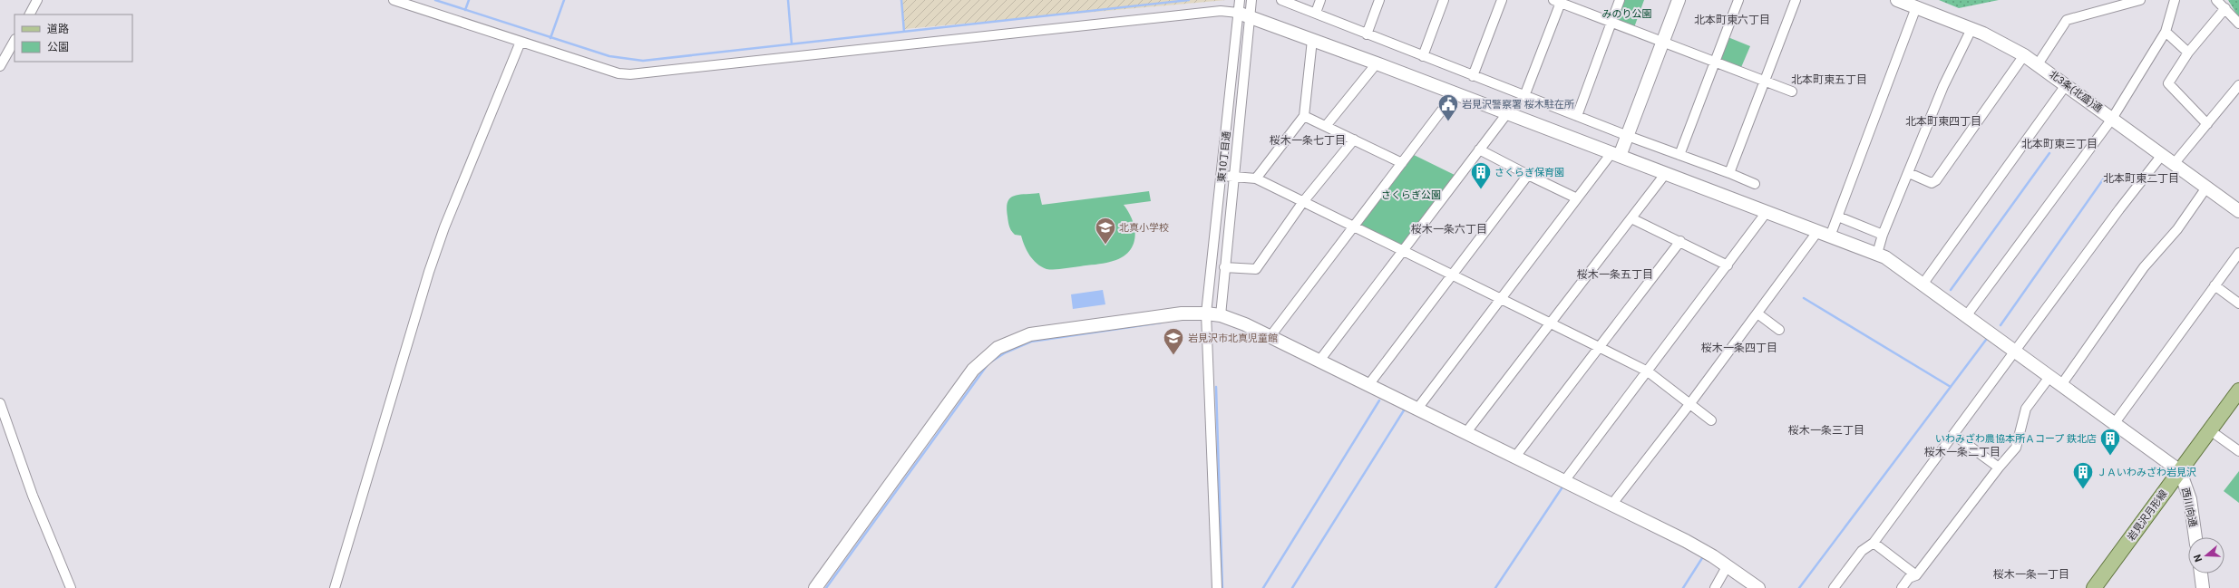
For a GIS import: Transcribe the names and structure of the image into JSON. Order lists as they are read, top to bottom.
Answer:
{
  "streets": {
    "main road": ["岩見沢月形線"],
    "street": ["北3条(北盛)通", "東10丁目通", "西川向通"]
  },
  "crossings": [
    ["西川向通", "岩見沢月形線"]
  ],
  "districts": [
    "北本町東六丁目",
    "北本町東五丁目",
    "北本町東四丁目",
    "桜木一条七丁目",
    "北本町東三丁目",
    "北本町東二丁目",
    "桜木一条六丁目",
    "桜木一条五丁目",
    "桜木一条四丁目",
    "桜木一条三丁目",
    "桜木一条二丁目",
    "桜木一条一丁目"
  ],
  "parks": ["みのり公園", "さくらぎ公園"],
  "places": {
    "public building": ["岩見沢警察署 桜木駐在所"],
    "building": ["さくらぎ保育園", "いわみざわ農協本所Ａコープ 鉄北店", "ＪＡいわみざわ岩見沢"],
    "school or university": ["北真小学校", "岩見沢市北真児童館"]
  },
  "legend": ["道路", "公園"],
  "north": "left"
}
